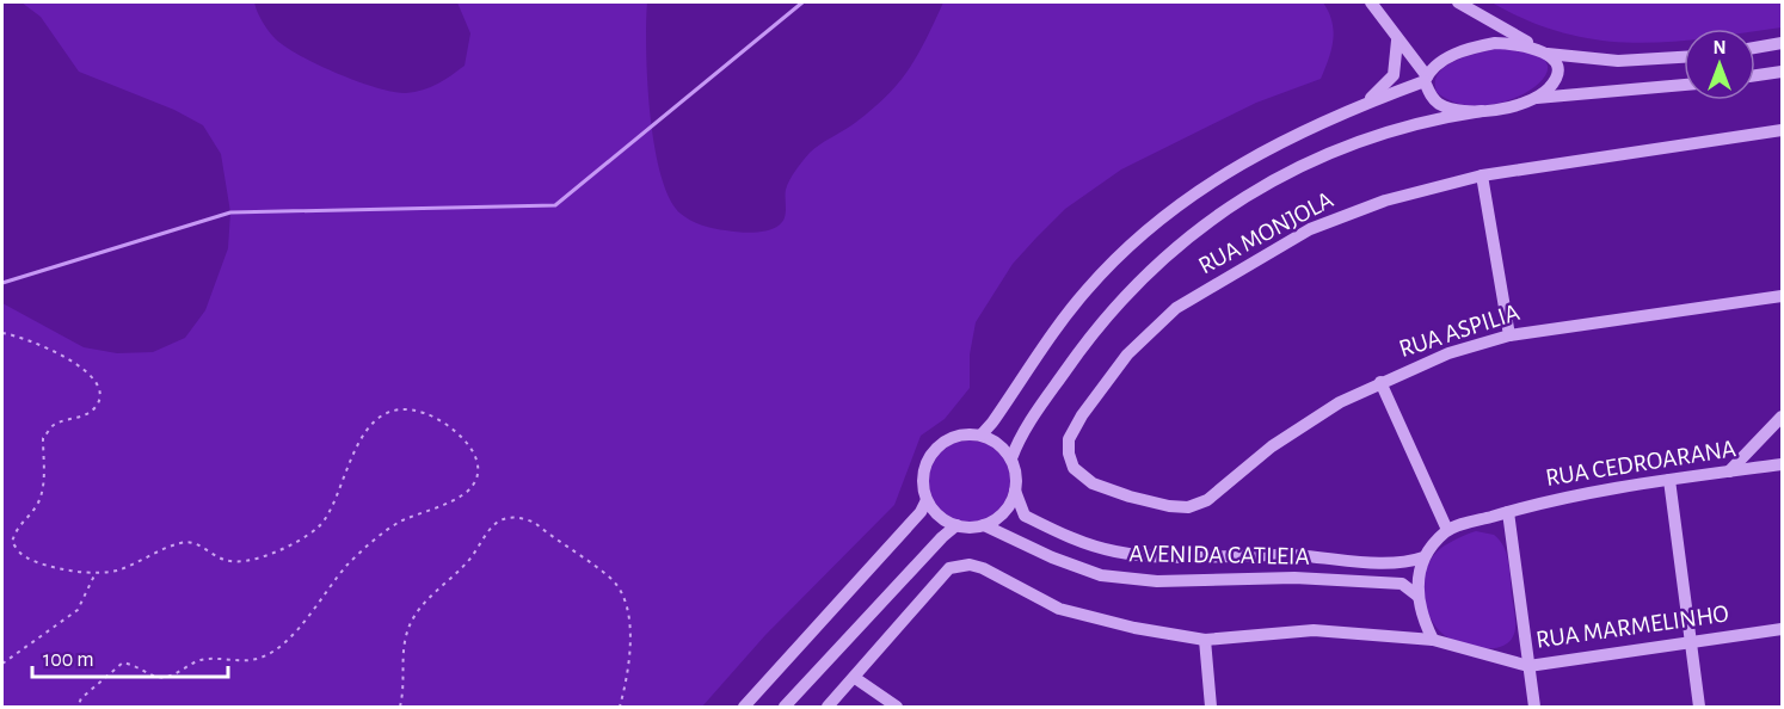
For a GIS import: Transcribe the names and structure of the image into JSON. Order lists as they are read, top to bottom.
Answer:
{
  "streets": {
    "street": [
      "RUA MONJOLA",
      "RUA ASPILIA",
      "RUA CEDROARANA",
      "AVENIDA CATLEIA",
      "RUA MARMELINHO"
    ]
  },
  "crossings": [
    ["RUA MONJOLA", "RUA ASPILIA"]
  ],
  "scale_bar": "100 m",
  "north": "top"
}
